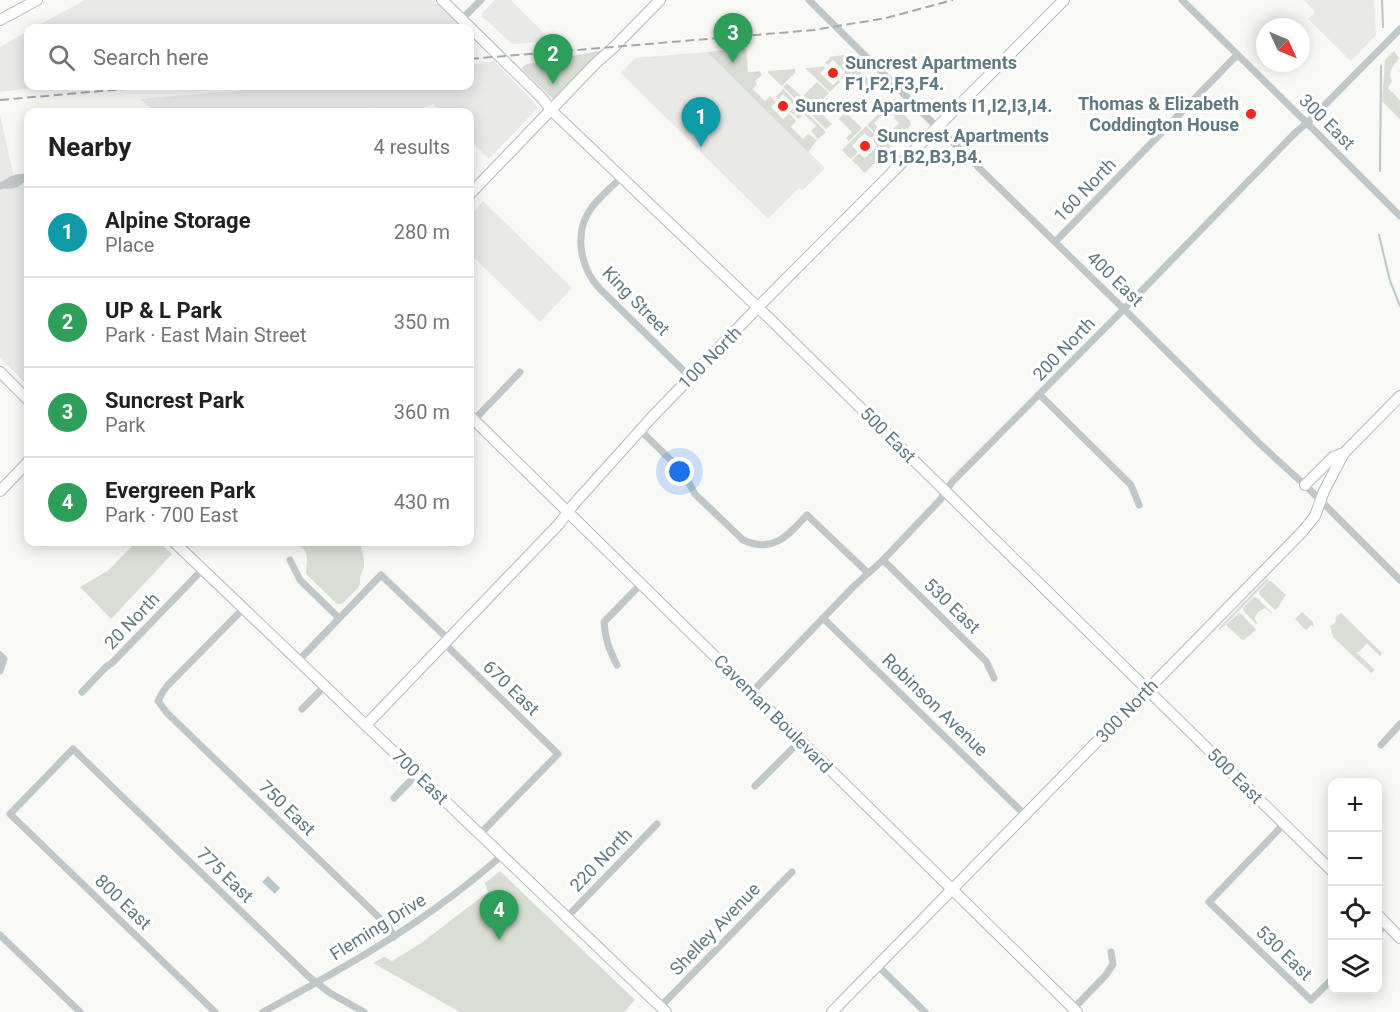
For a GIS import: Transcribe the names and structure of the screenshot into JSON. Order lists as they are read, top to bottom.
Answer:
{
  "streets": {
    "street": [
      "300 East",
      "160 North",
      "400 East",
      "King Street",
      "200 North",
      "100 North",
      "500 East",
      "530 East",
      "20 North",
      "670 East",
      "Robinson Avenue",
      "300 North",
      "Caveman Boulevard",
      "700 East",
      "750 East",
      "220 North",
      "775 East",
      "800 East",
      "Fleming Drive",
      "Shelley Avenue"
    ]
  },
  "crossings": [
    ["300 East", "160 North"],
    ["300 East", "200 North"],
    ["160 North", "400 East"],
    ["400 East", "200 North"],
    ["400 East", "100 North"],
    ["400 East", "300 North"],
    ["King Street", "100 North"],
    ["King Street", "500 East"],
    ["200 North", "500 East"],
    ["200 North", "530 East"],
    ["200 North", "Robinson Avenue"],
    ["200 North", "Caveman Boulevard"],
    ["100 North", "500 East"],
    ["100 North", "670 East"],
    ["100 North", "Caveman Boulevard"],
    ["100 North", "700 East"],
    ["500 East", "530 East"],
    ["500 East", "300 North"],
    ["20 North", "700 East"],
    ["670 East", "700 East"],
    ["Robinson Avenue", "300 North"],
    ["300 North", "Caveman Boulevard"],
    ["700 East", "750 East"],
    ["700 East", "220 North"],
    ["700 East", "Fleming Drive"],
    ["700 East", "Shelley Avenue"],
    ["750 East", "Fleming Drive"],
    ["775 East", "800 East"],
    ["775 East", "Fleming Drive"]
  ],
  "places": [
    "Suncrest Apartments F1,F2,F3,F4.",
    "Suncrest Apartments I1,I2,I3,I4.",
    "Thomas & Elizabeth Coddington House",
    "Suncrest Apartments B1,B2,B3,B4."
  ],
  "north": "bottom right",
  "page": {
    "pins": [
      "3",
      "2",
      "1",
      "4"
    ],
    "search": "Search here",
    "heading": ["Nearby", "4 results"],
    "list": [
      {
        "mark": "1",
        "name": "Alpine Storage",
        "note": "Place",
        "value": "280 m"
      },
      {
        "mark": "2",
        "name": "UP & L Park",
        "note": "Park · East Main Street",
        "value": "350 m"
      },
      {
        "mark": "3",
        "name": "Suncrest Park",
        "note": "Park",
        "value": "360 m"
      },
      {
        "mark": "4",
        "name": "Evergreen Park",
        "note": "Park · 700 East",
        "value": "430 m"
      }
    ],
    "map_buttons": ["+", "−"]
  }
}
